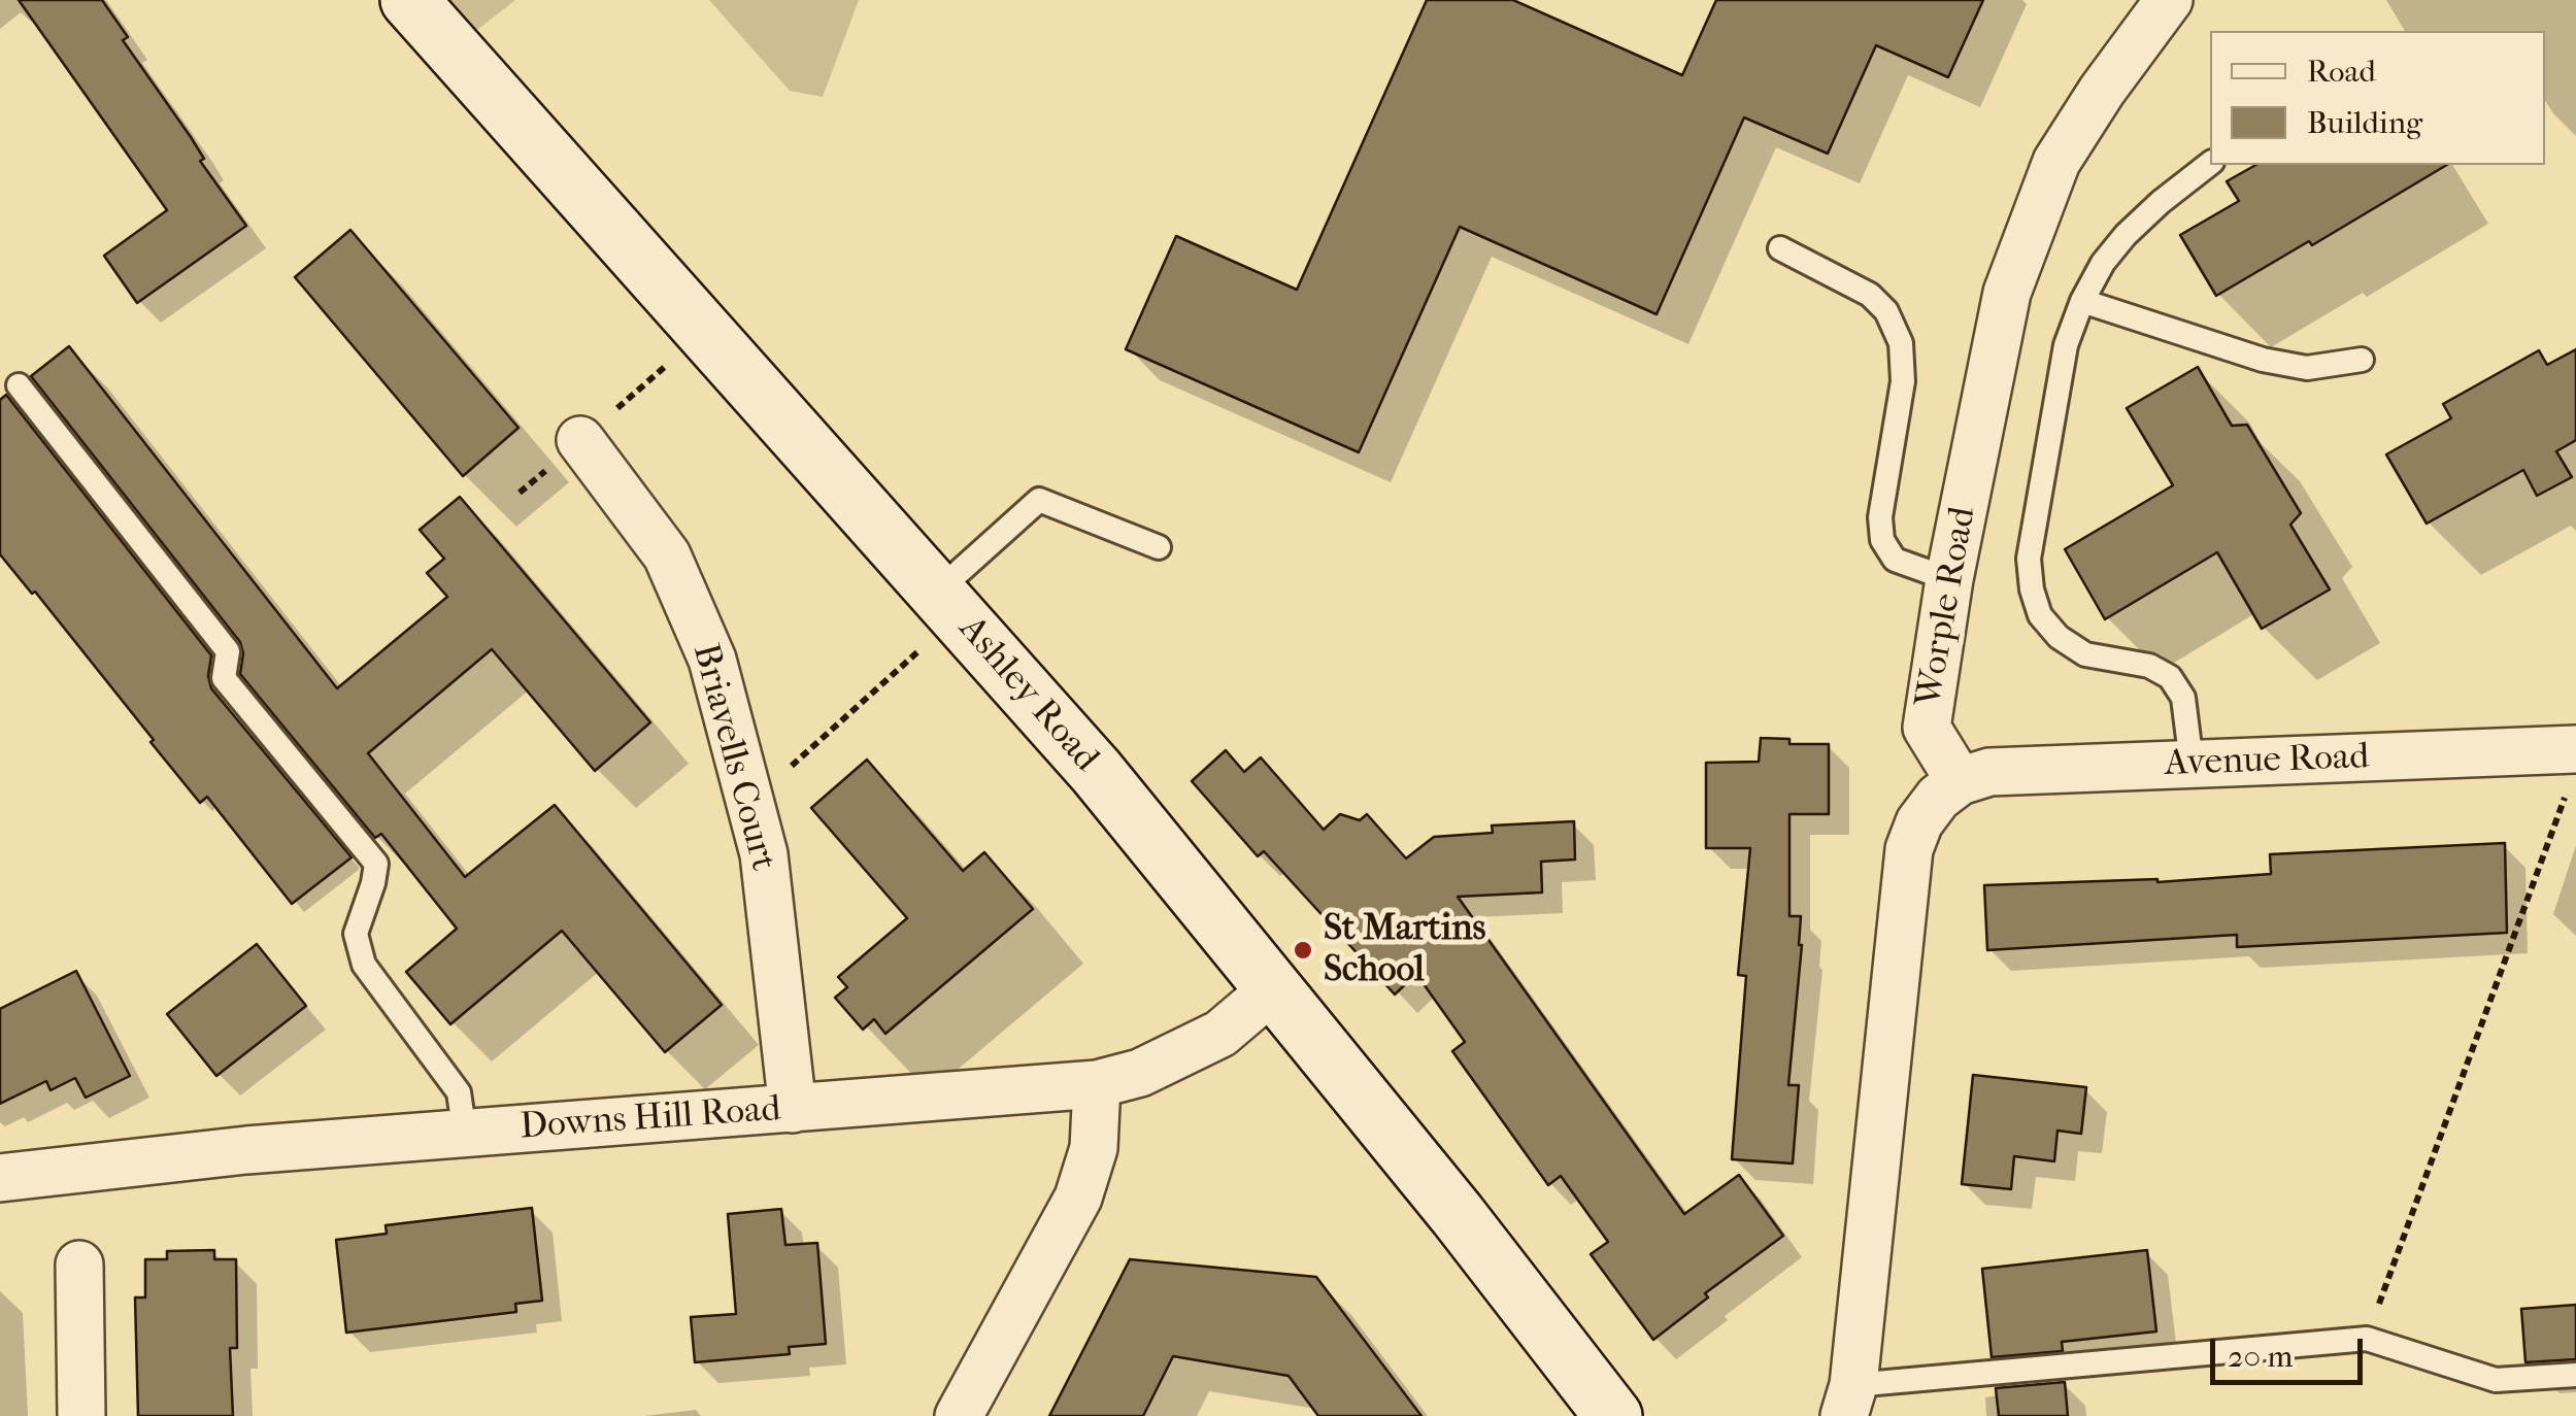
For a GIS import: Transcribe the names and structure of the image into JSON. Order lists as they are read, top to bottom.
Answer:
{
  "streets": {
    "main road": ["Ashley Road"],
    "street": [
      "Worple Road",
      "Briavells Court",
      "Avenue Road",
      "Downs Hill Road"
    ]
  },
  "crossings": [
    ["Worple Road", "Avenue Road"],
    ["Ashley Road", "Downs Hill Road"],
    ["Briavells Court", "Downs Hill Road"]
  ],
  "places": ["St Martins School"],
  "legend": ["Road", "Building"],
  "scale_bar": "20 m"
}
